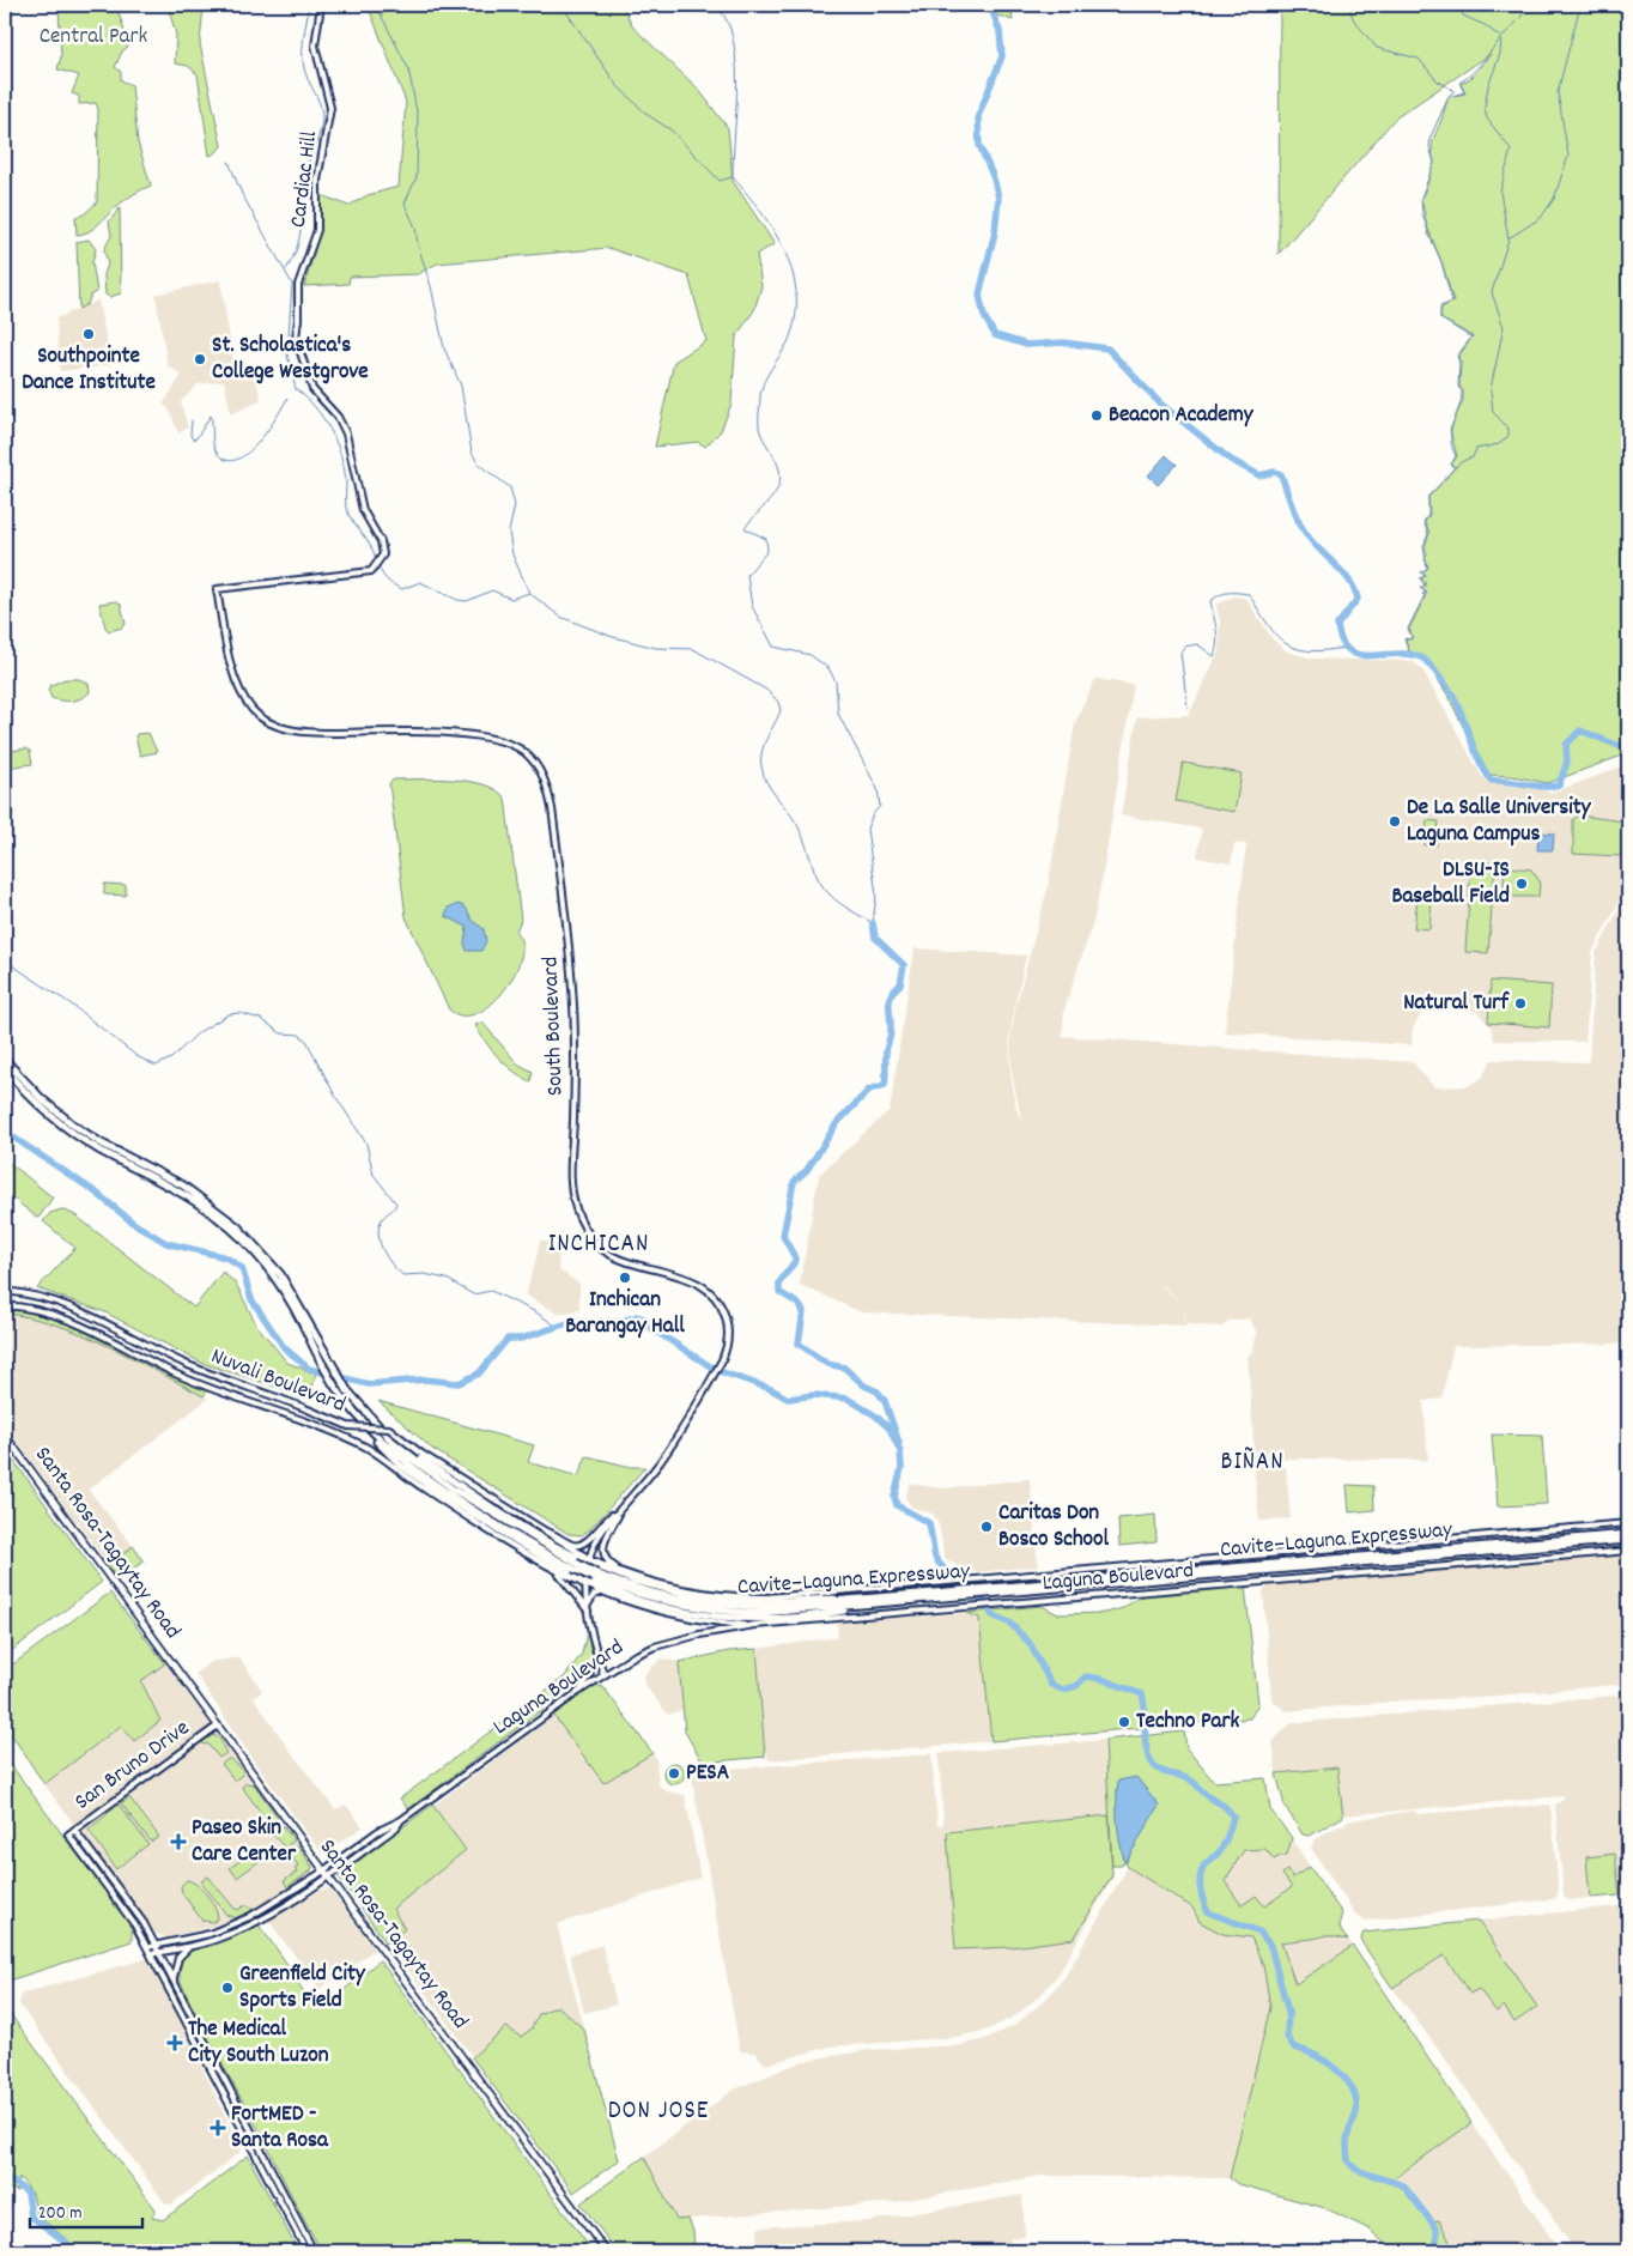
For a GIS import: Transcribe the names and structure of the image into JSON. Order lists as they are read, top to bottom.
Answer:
{
  "streets": {
    "highway": ["Cavite–Laguna Expressway"],
    "main road": [
      "Cardiac Hill",
      "South Boulevard",
      "Nuvali Boulevard",
      "Santa Rosa-Tagaytay Road",
      "Laguna Boulevard",
      "San Bruno Drive"
    ]
  },
  "crossings": [
    ["Cardiac Hill", "South Boulevard"],
    ["South Boulevard", "Nuvali Boulevard"],
    ["South Boulevard", "Laguna Boulevard"],
    ["Nuvali Boulevard", "Laguna Boulevard"],
    ["Santa Rosa-Tagaytay Road", "Laguna Boulevard"],
    ["Santa Rosa-Tagaytay Road", "San Bruno Drive"],
    ["Laguna Boulevard", "San Bruno Drive"]
  ],
  "districts": ["INCHICAN", "BIÑAN", "DON JOSE"],
  "parks": ["Central Park"],
  "places": {
    "other": [
      "Southpointe Dance Institute",
      "St. Scholastica's College Westgrove",
      "Beacon Academy",
      "De La Salle University Laguna Campus",
      "DLSU-IS Baseball Field",
      "Natural Turf",
      "Inchican Barangay Hall",
      "Caritas Don Bosco School",
      "Techno Park",
      "PESA",
      "Greenfield City Sports Field"
    ],
    "health": ["Paseo Skin Care Center", "The Medical City South Luzon", "FortMED - Santa Rosa"]
  },
  "scale_bar": "200 m"
}
